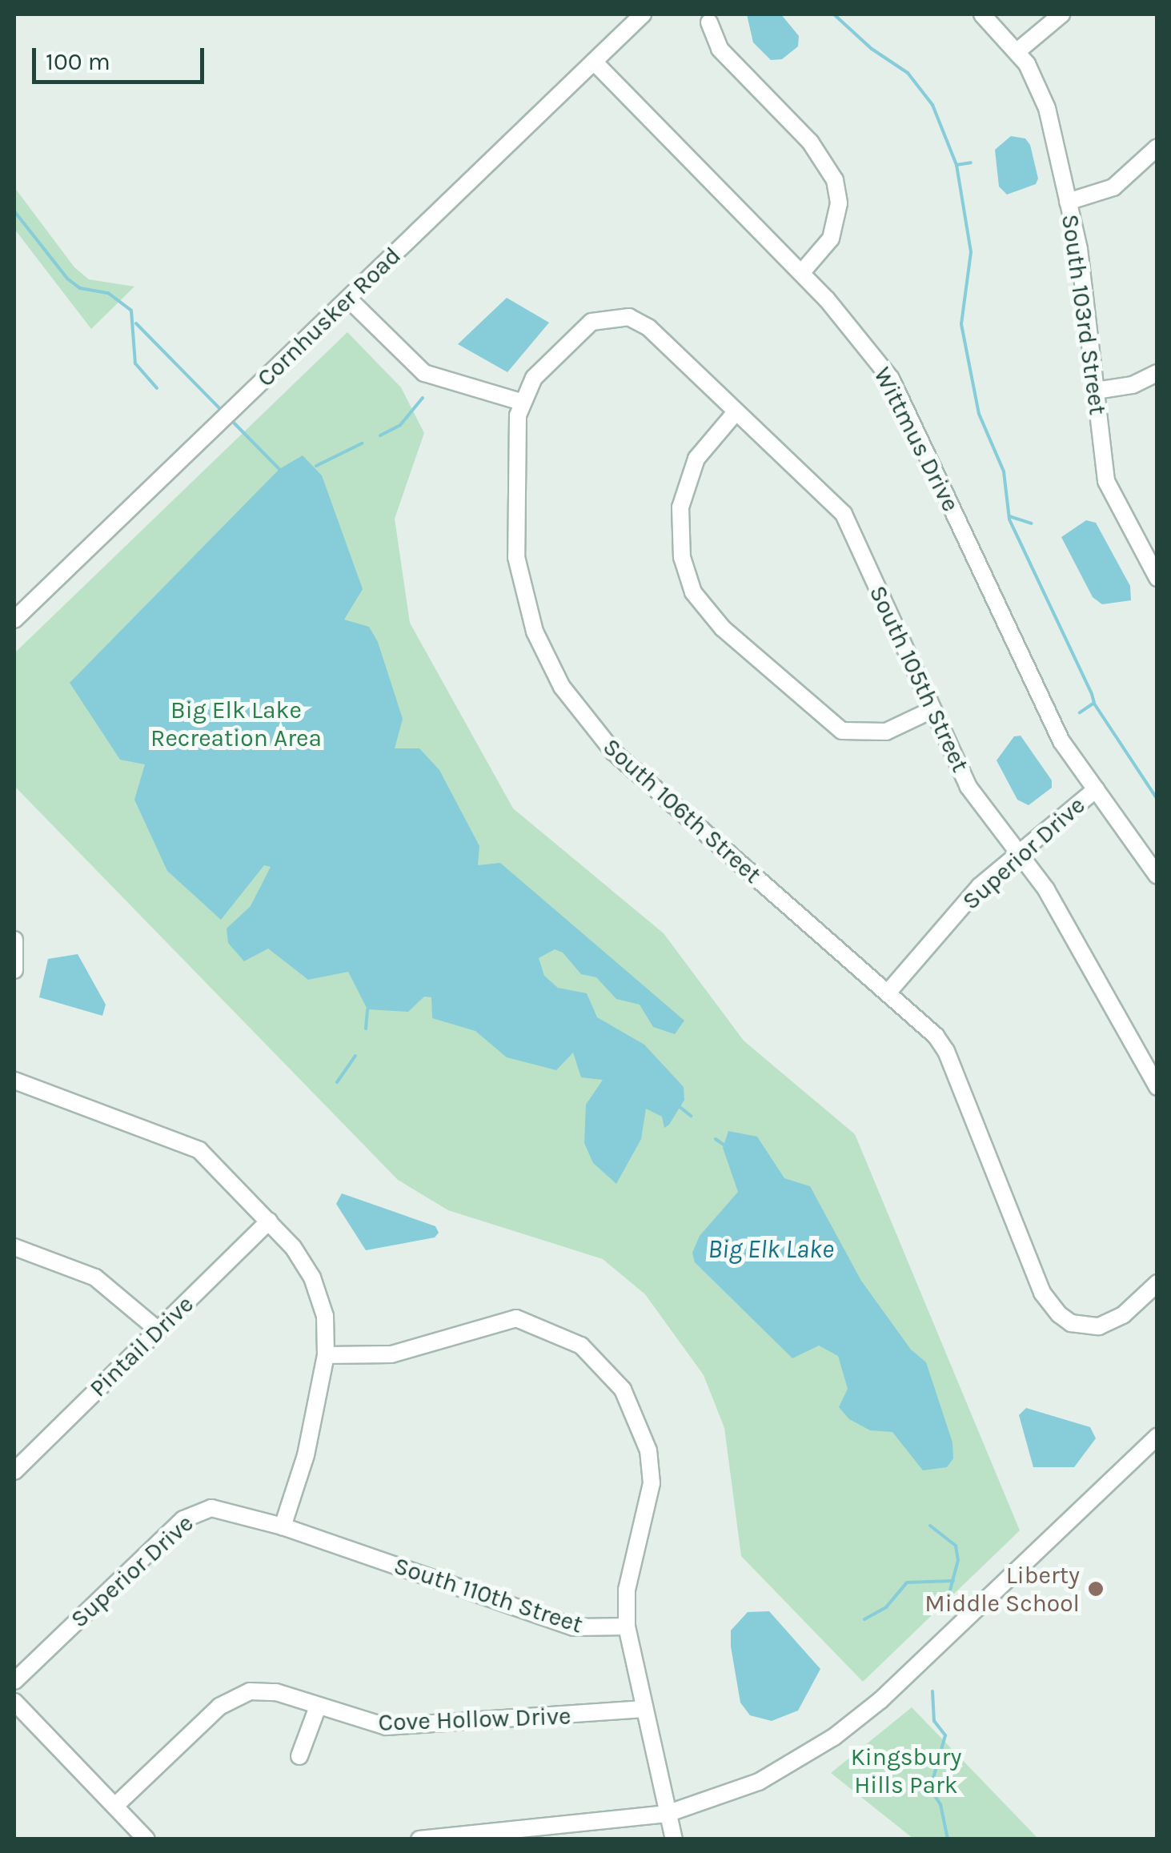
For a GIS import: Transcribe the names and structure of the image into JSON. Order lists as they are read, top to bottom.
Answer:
{
  "streets": {
    "street": [
      "South 103rd Street",
      "Cornhusker Road",
      "Wittmus Drive",
      "South 105th Street",
      "South 106th Street",
      "Superior Drive",
      "Pintail Drive",
      "South 110th Street",
      "Cove Hollow Drive"
    ]
  },
  "crossings": [
    ["Cornhusker Road", "Wittmus Drive"],
    ["Wittmus Drive", "Superior Drive"],
    ["South 105th Street", "South 106th Street"],
    ["South 105th Street", "Superior Drive"],
    ["South 106th Street", "Superior Drive"],
    ["Superior Drive", "South 110th Street"]
  ],
  "water": ["Big Elk Lake"],
  "parks": ["Big Elk Lake Recreation Area", "Kingsbury Hills Park"],
  "places": ["Liberty Middle School"],
  "scale_bar": "100 m"
}
